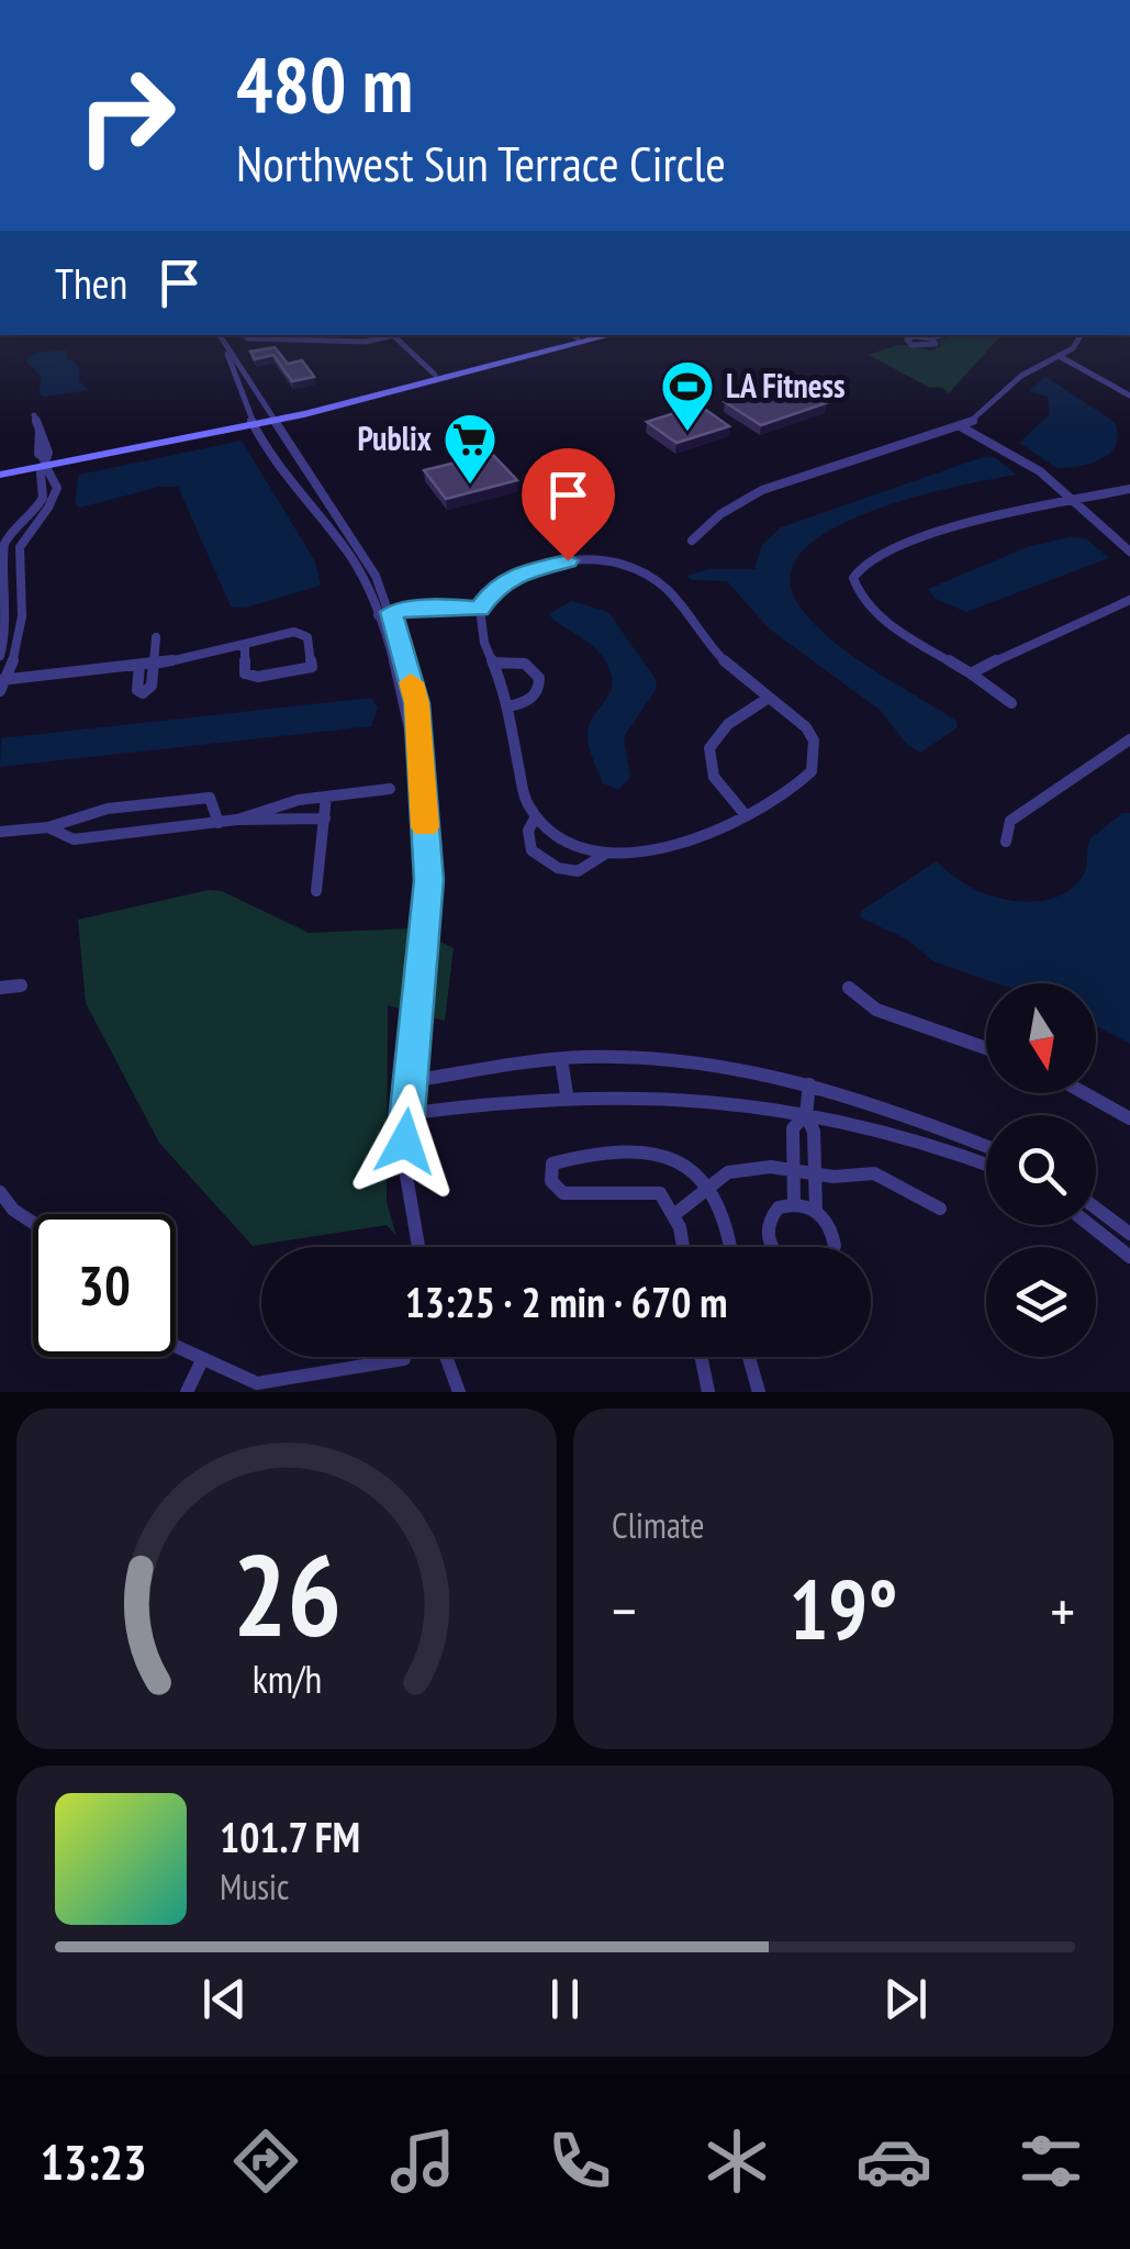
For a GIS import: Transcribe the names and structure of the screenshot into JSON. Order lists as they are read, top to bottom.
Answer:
{
  "places": {
    "sports": ["LA Fitness"],
    "supermarket": ["Publix"]
  },
  "north": "bottom",
  "page": {
    "turn": ["480 m", "Northwest Sun Terrace Circle"],
    "then": "Then",
    "limit": "30",
    "trip": "13:25 · 2 min · 670 m",
    "tile": "Climate",
    "heat": ["−", "19°", "+"],
    "song": ["101.7 FM", "Music"],
    "tabs": "13:23",
    "gauge": ["26", "km/h"]
  }
}
